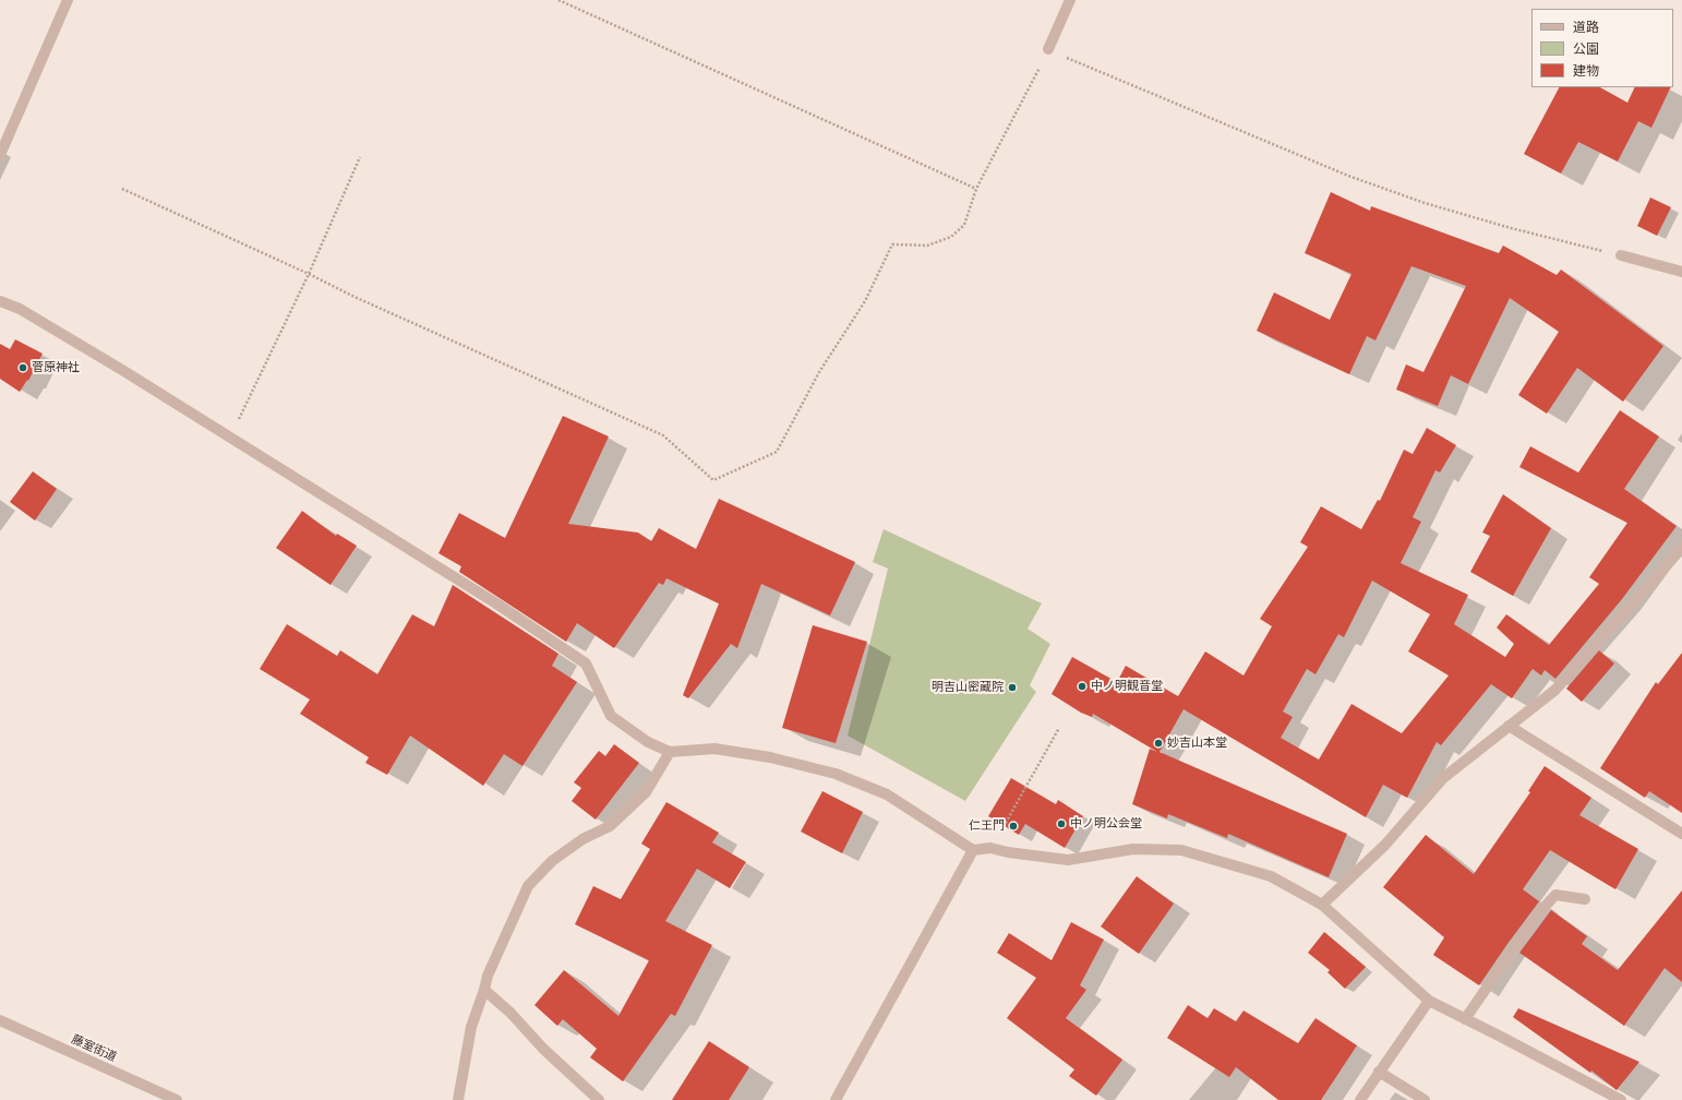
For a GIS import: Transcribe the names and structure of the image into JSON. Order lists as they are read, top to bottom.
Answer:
{
  "streets": {
    "street": ["藤室街道"]
  },
  "places": [
    "菅原神社",
    "中ノ明観音堂",
    "明吉山密蔵院",
    "妙吉山本堂",
    "中ノ明公会堂",
    "仁王門"
  ],
  "legend": ["道路", "公園", "建物"]
}
